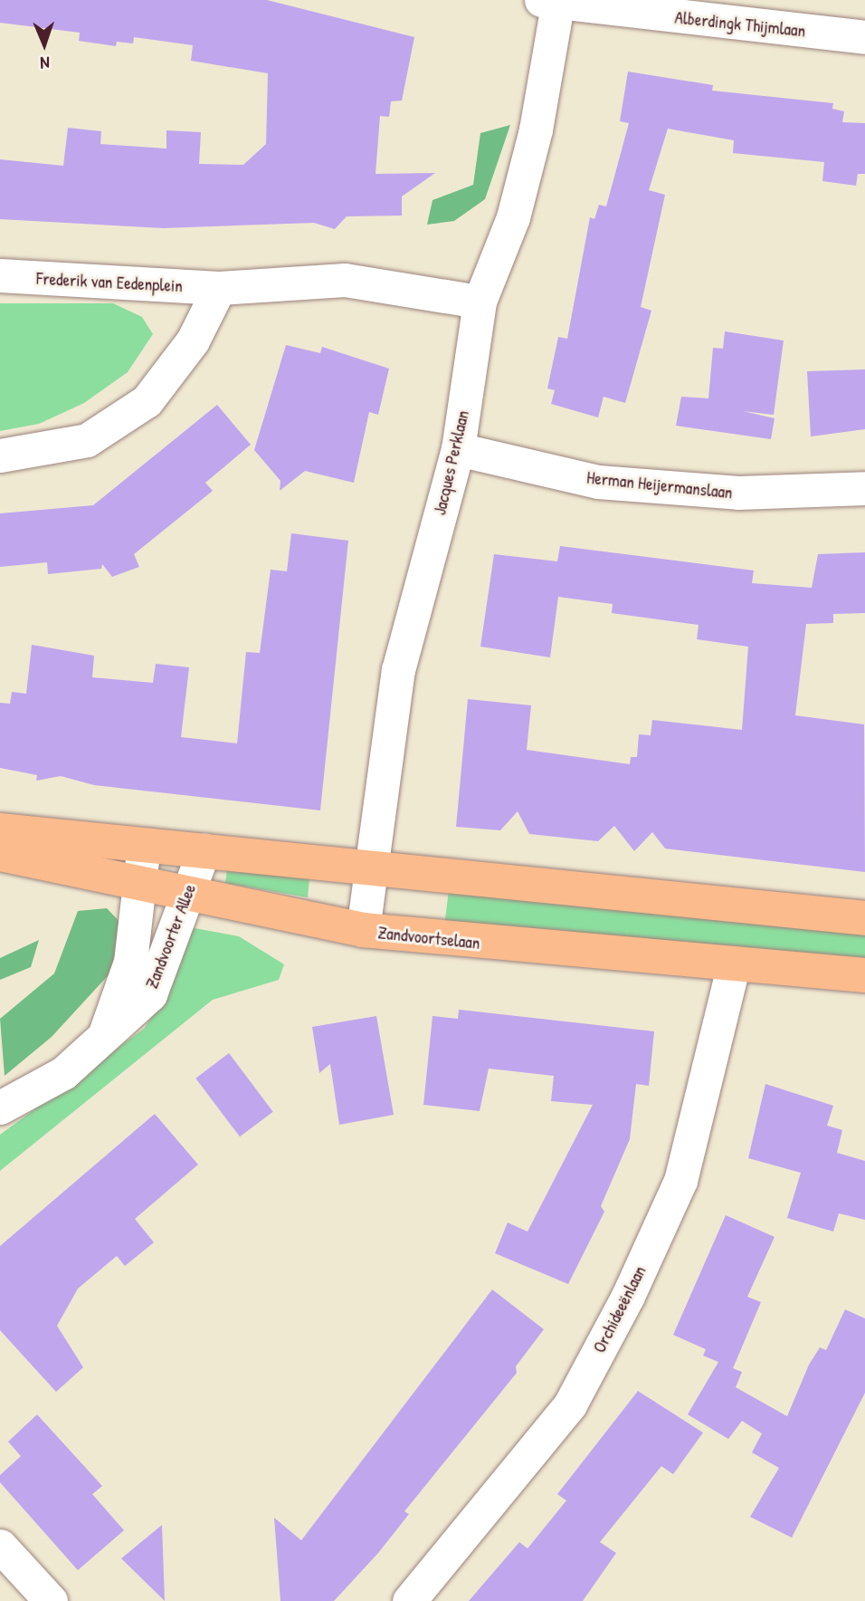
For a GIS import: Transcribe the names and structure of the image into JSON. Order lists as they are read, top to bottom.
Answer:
{
  "streets": {
    "main road": ["Zandvoortselaan"],
    "street": [
      "Alberdingk Thijmlaan",
      "Frederik van Eedenplein",
      "Jacques Perklaan",
      "Herman Heijermanslaan",
      "Zandvoorter Allee",
      "Orchideeënlaan"
    ]
  },
  "crossings": [
    ["Alberdingk Thijmlaan", "Jacques Perklaan"],
    ["Frederik van Eedenplein", "Jacques Perklaan"],
    ["Jacques Perklaan", "Herman Heijermanslaan"],
    ["Jacques Perklaan", "Zandvoortselaan"],
    ["Zandvoorter Allee", "Zandvoortselaan"],
    ["Zandvoortselaan", "Orchideeënlaan"]
  ],
  "north": "bottom"
}
